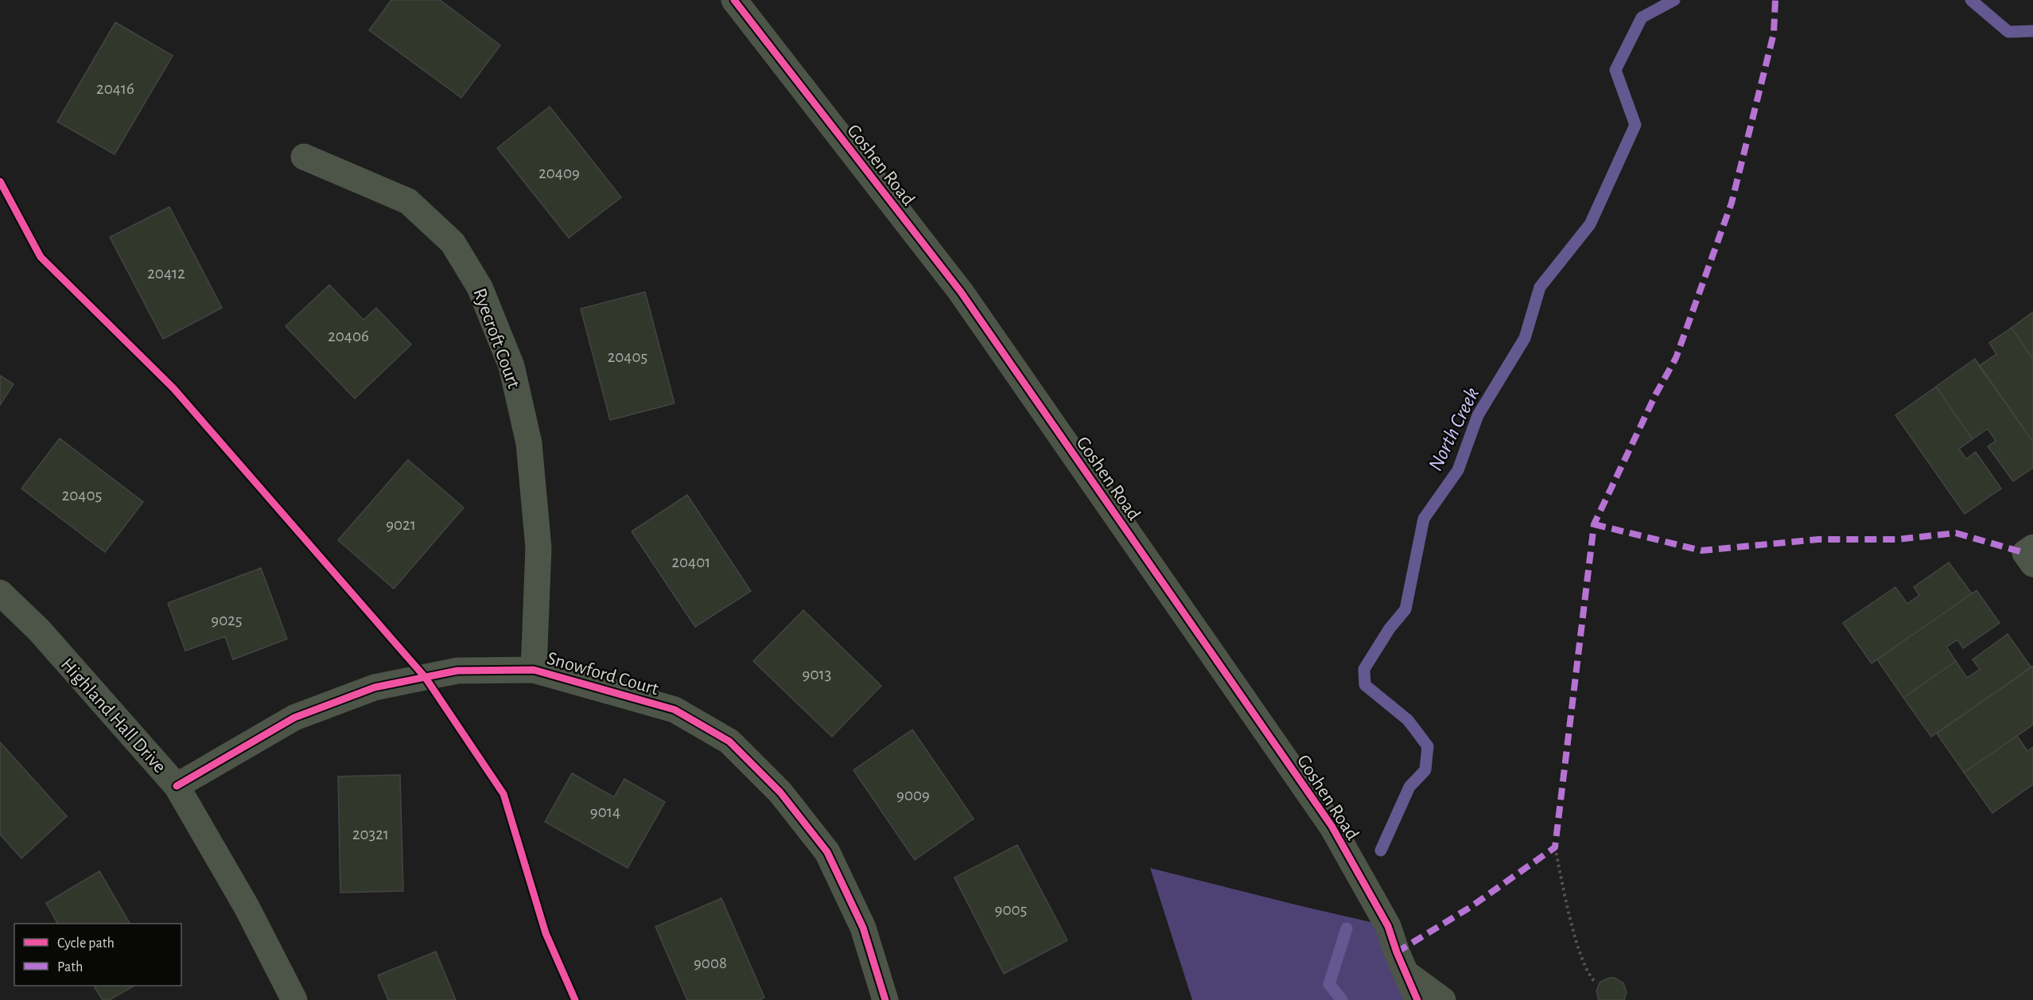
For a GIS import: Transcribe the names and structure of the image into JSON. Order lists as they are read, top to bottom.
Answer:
{
  "streets": {
    "street": [
      "Goshen Road",
      "Ryecroft Court",
      "Snowford Court",
      "Highland Hall Drive"
    ]
  },
  "crossings": [
    ["Ryecroft Court", "Snowford Court"],
    ["Snowford Court", "Highland Hall Drive"]
  ],
  "water": ["North Creek"],
  "house_numbers": [
    "20416",
    "20409",
    "20412",
    "20406",
    "20405",
    "20405",
    "9021",
    "20401",
    "9025",
    "9013",
    "9009",
    "9014",
    "20321",
    "9005",
    "9008"
  ],
  "legend": ["Cycle path", "Path"]
}
